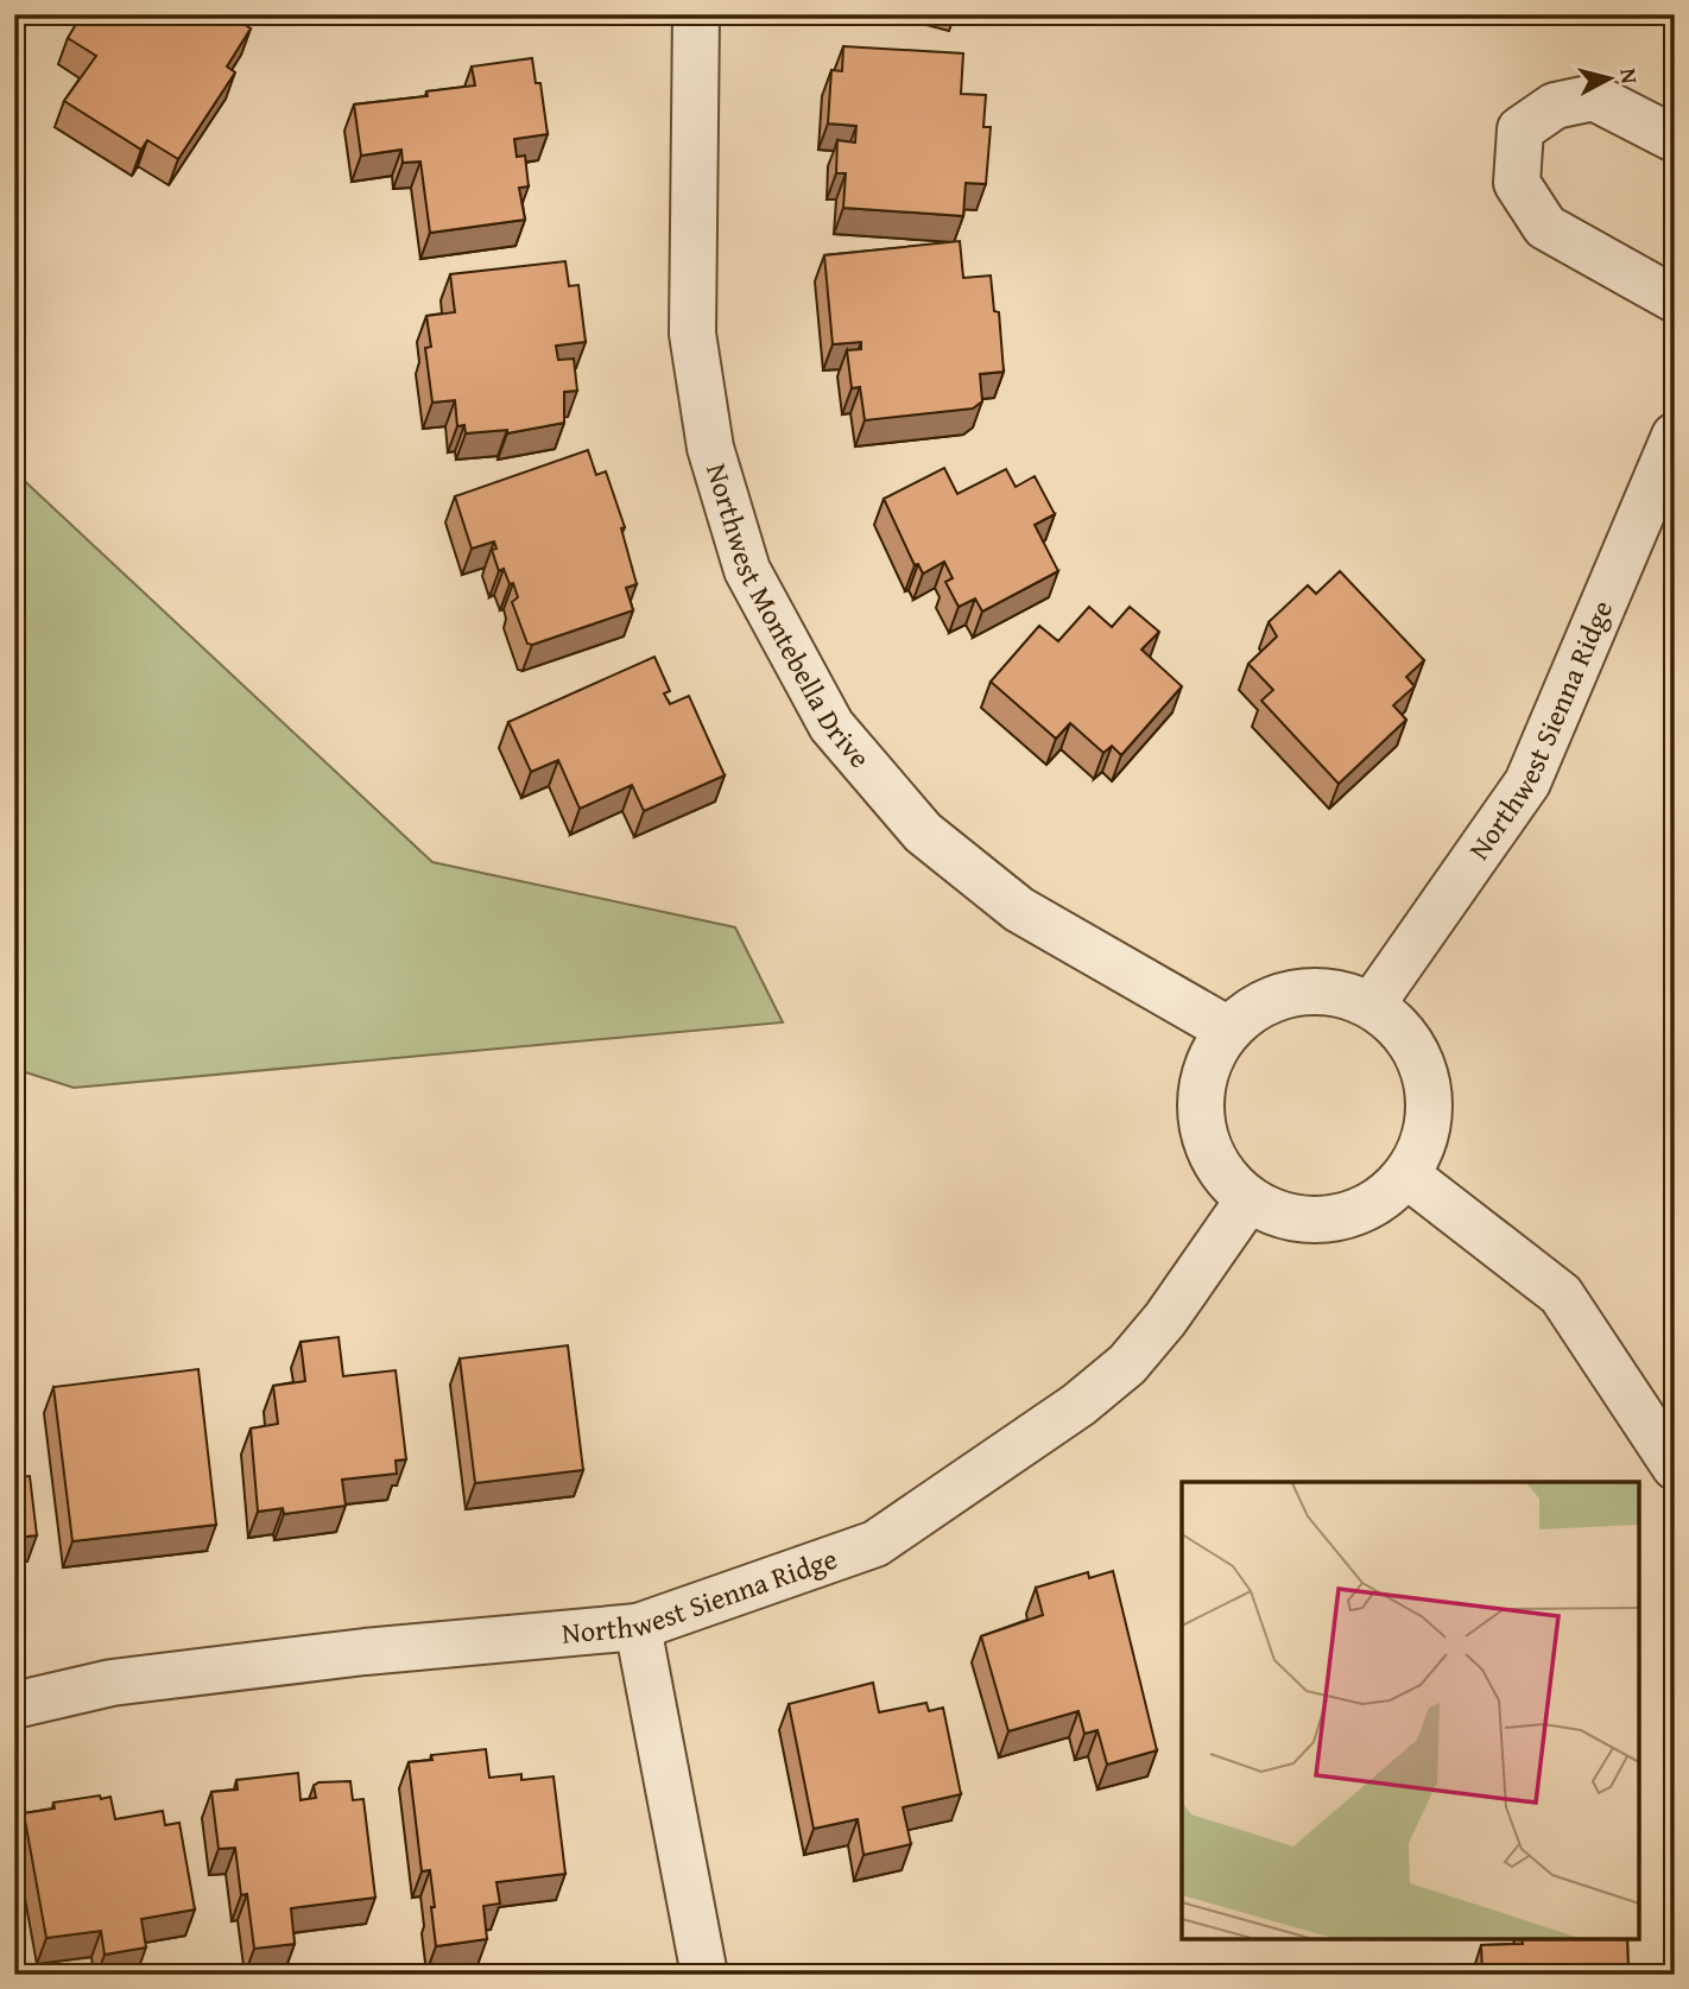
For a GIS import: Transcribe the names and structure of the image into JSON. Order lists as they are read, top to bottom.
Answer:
{
  "streets": {
    "street": ["Northwest Montebella Drive", "Northwest Sienna Ridge"]
  },
  "crossings": [
    ["Northwest Montebella Drive", "Northwest Sienna Ridge"]
  ],
  "north": "right"
}
